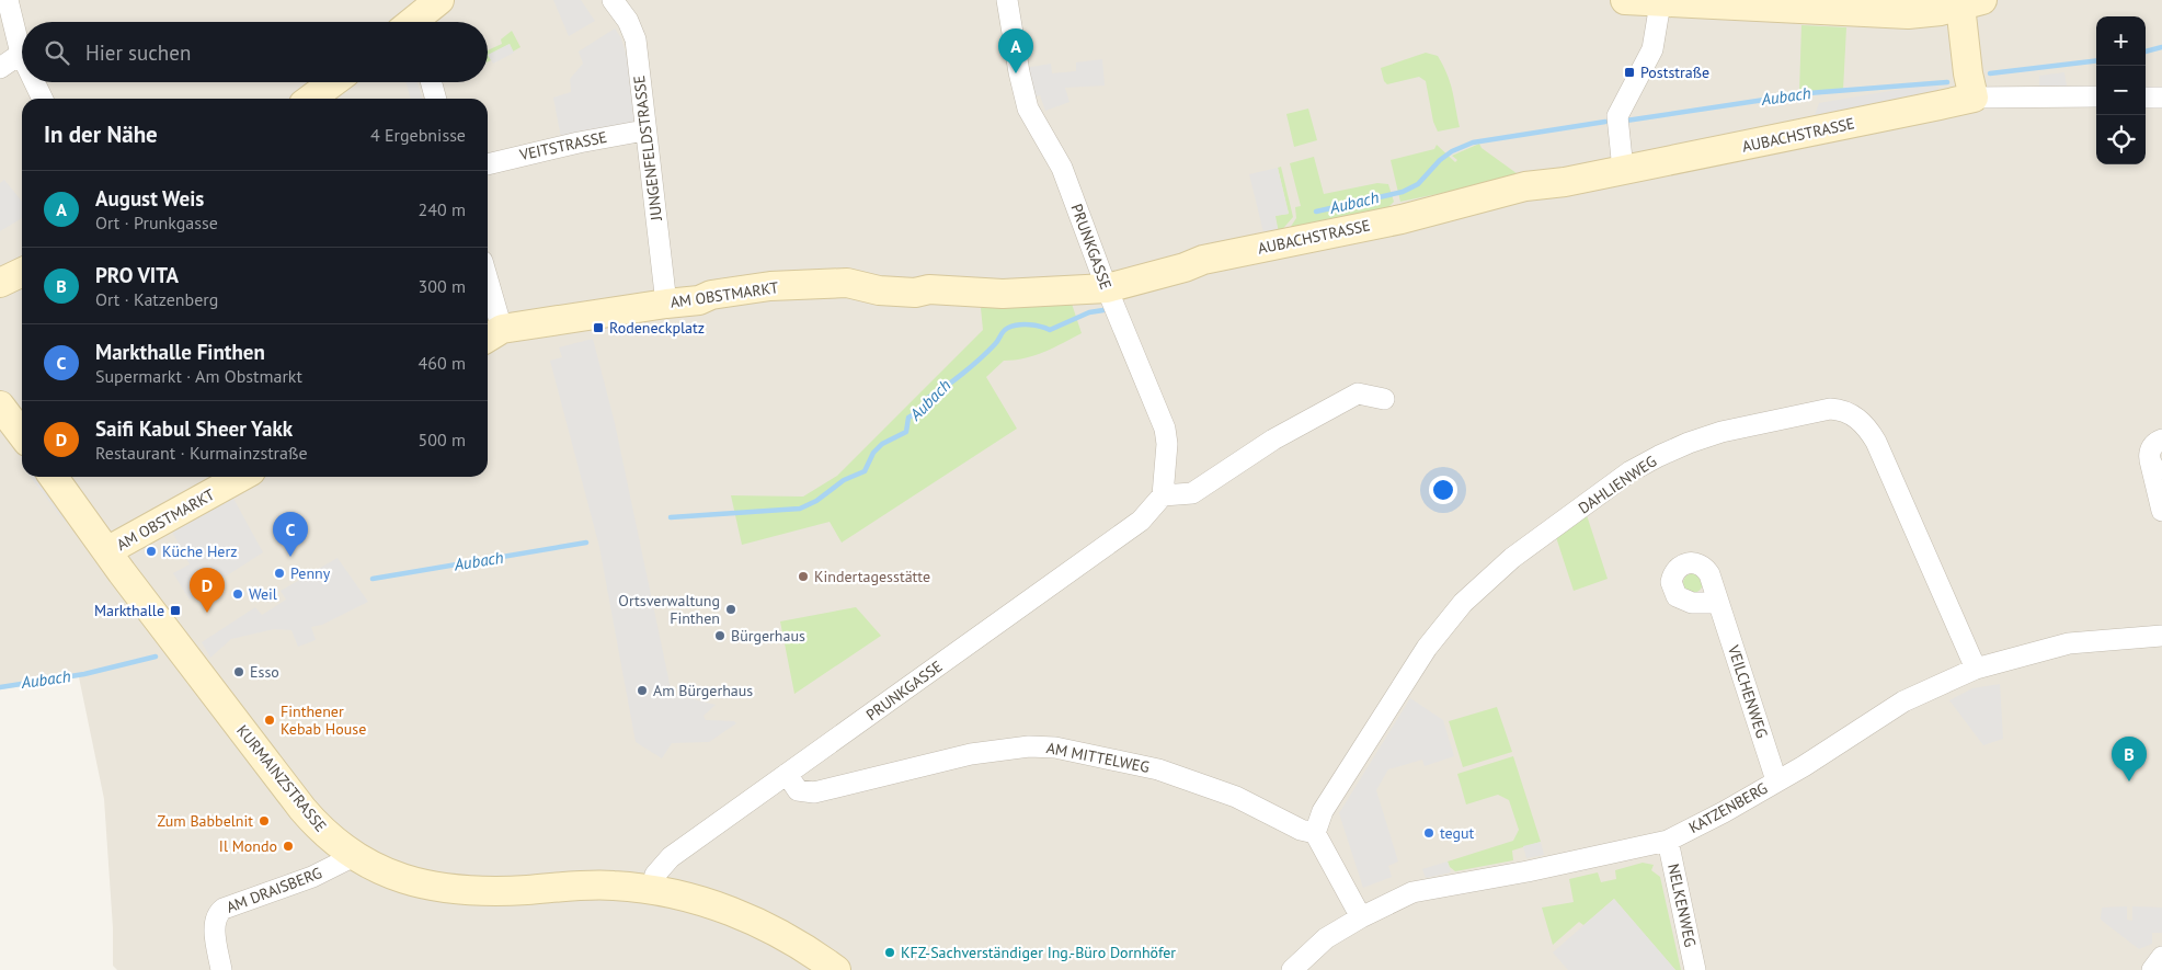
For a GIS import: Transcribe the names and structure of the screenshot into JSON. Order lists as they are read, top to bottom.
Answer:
{
  "streets": {
    "main road": ["AUBACHSTRASSE", "AM OBSTMARKT", "KURMAINZSTRASSE"],
    "street": [
      "VEITSTRASSE",
      "JUNGENFELDSTRASSE",
      "PRUNKGASSE",
      "DAHLIENWEG",
      "VEILCHENWEG",
      "AM MITTELWEG",
      "KATZENBERG",
      "AM DRAISBERG",
      "NELKENWEG"
    ]
  },
  "crossings": [
    ["AUBACHSTRASSE", "PRUNKGASSE"],
    ["AUBACHSTRASSE", "AM OBSTMARKT"],
    ["VEITSTRASSE", "JUNGENFELDSTRASSE"],
    ["JUNGENFELDSTRASSE", "AM OBSTMARKT"],
    ["PRUNKGASSE", "AM MITTELWEG"],
    ["PRUNKGASSE", "KURMAINZSTRASSE"],
    ["AM OBSTMARKT", "KURMAINZSTRASSE"],
    ["DAHLIENWEG", "AM MITTELWEG"],
    ["DAHLIENWEG", "KATZENBERG"],
    ["VEILCHENWEG", "KATZENBERG"],
    ["KURMAINZSTRASSE", "AM DRAISBERG"],
    ["KATZENBERG", "NELKENWEG"]
  ],
  "water": ["Aubach"],
  "places": {
    "transit": ["Poststraße", "Rodeneckplatz", "Markthalle"],
    "other": [
      "Küche Herz",
      "Penny",
      "Kindertagesstätte",
      "Weil",
      "Ortsverwaltung Finthen",
      "Bürgerhaus",
      "Esso",
      "Am Bürgerhaus",
      "Finthener Kebab House",
      "Zum Babbelnit",
      "tegut",
      "Il Mondo",
      "KFZ-Sachverständiger Ing.-Büro Dornhöfer"
    ]
  },
  "page": {
    "map_buttons": ["+", "−"],
    "search": "Hier suchen",
    "pins": [
      "A",
      "C",
      "D",
      "B"
    ],
    "heading": ["In der Nähe", "4 Ergebnisse"],
    "list": [
      {
        "mark": "A",
        "name": "August Weis",
        "note": "Ort · Prunkgasse",
        "value": "240 m"
      },
      {
        "mark": "B",
        "name": "PRO VITA",
        "note": "Ort · Katzenberg",
        "value": "300 m"
      },
      {
        "mark": "C",
        "name": "Markthalle Finthen",
        "note": "Supermarkt · Am Obstmarkt",
        "value": "460 m"
      },
      {
        "mark": "D",
        "name": "Saifi Kabul Sheer Yakk",
        "note": "Restaurant · Kurmainzstraße",
        "value": "500 m"
      }
    ]
  }
}
